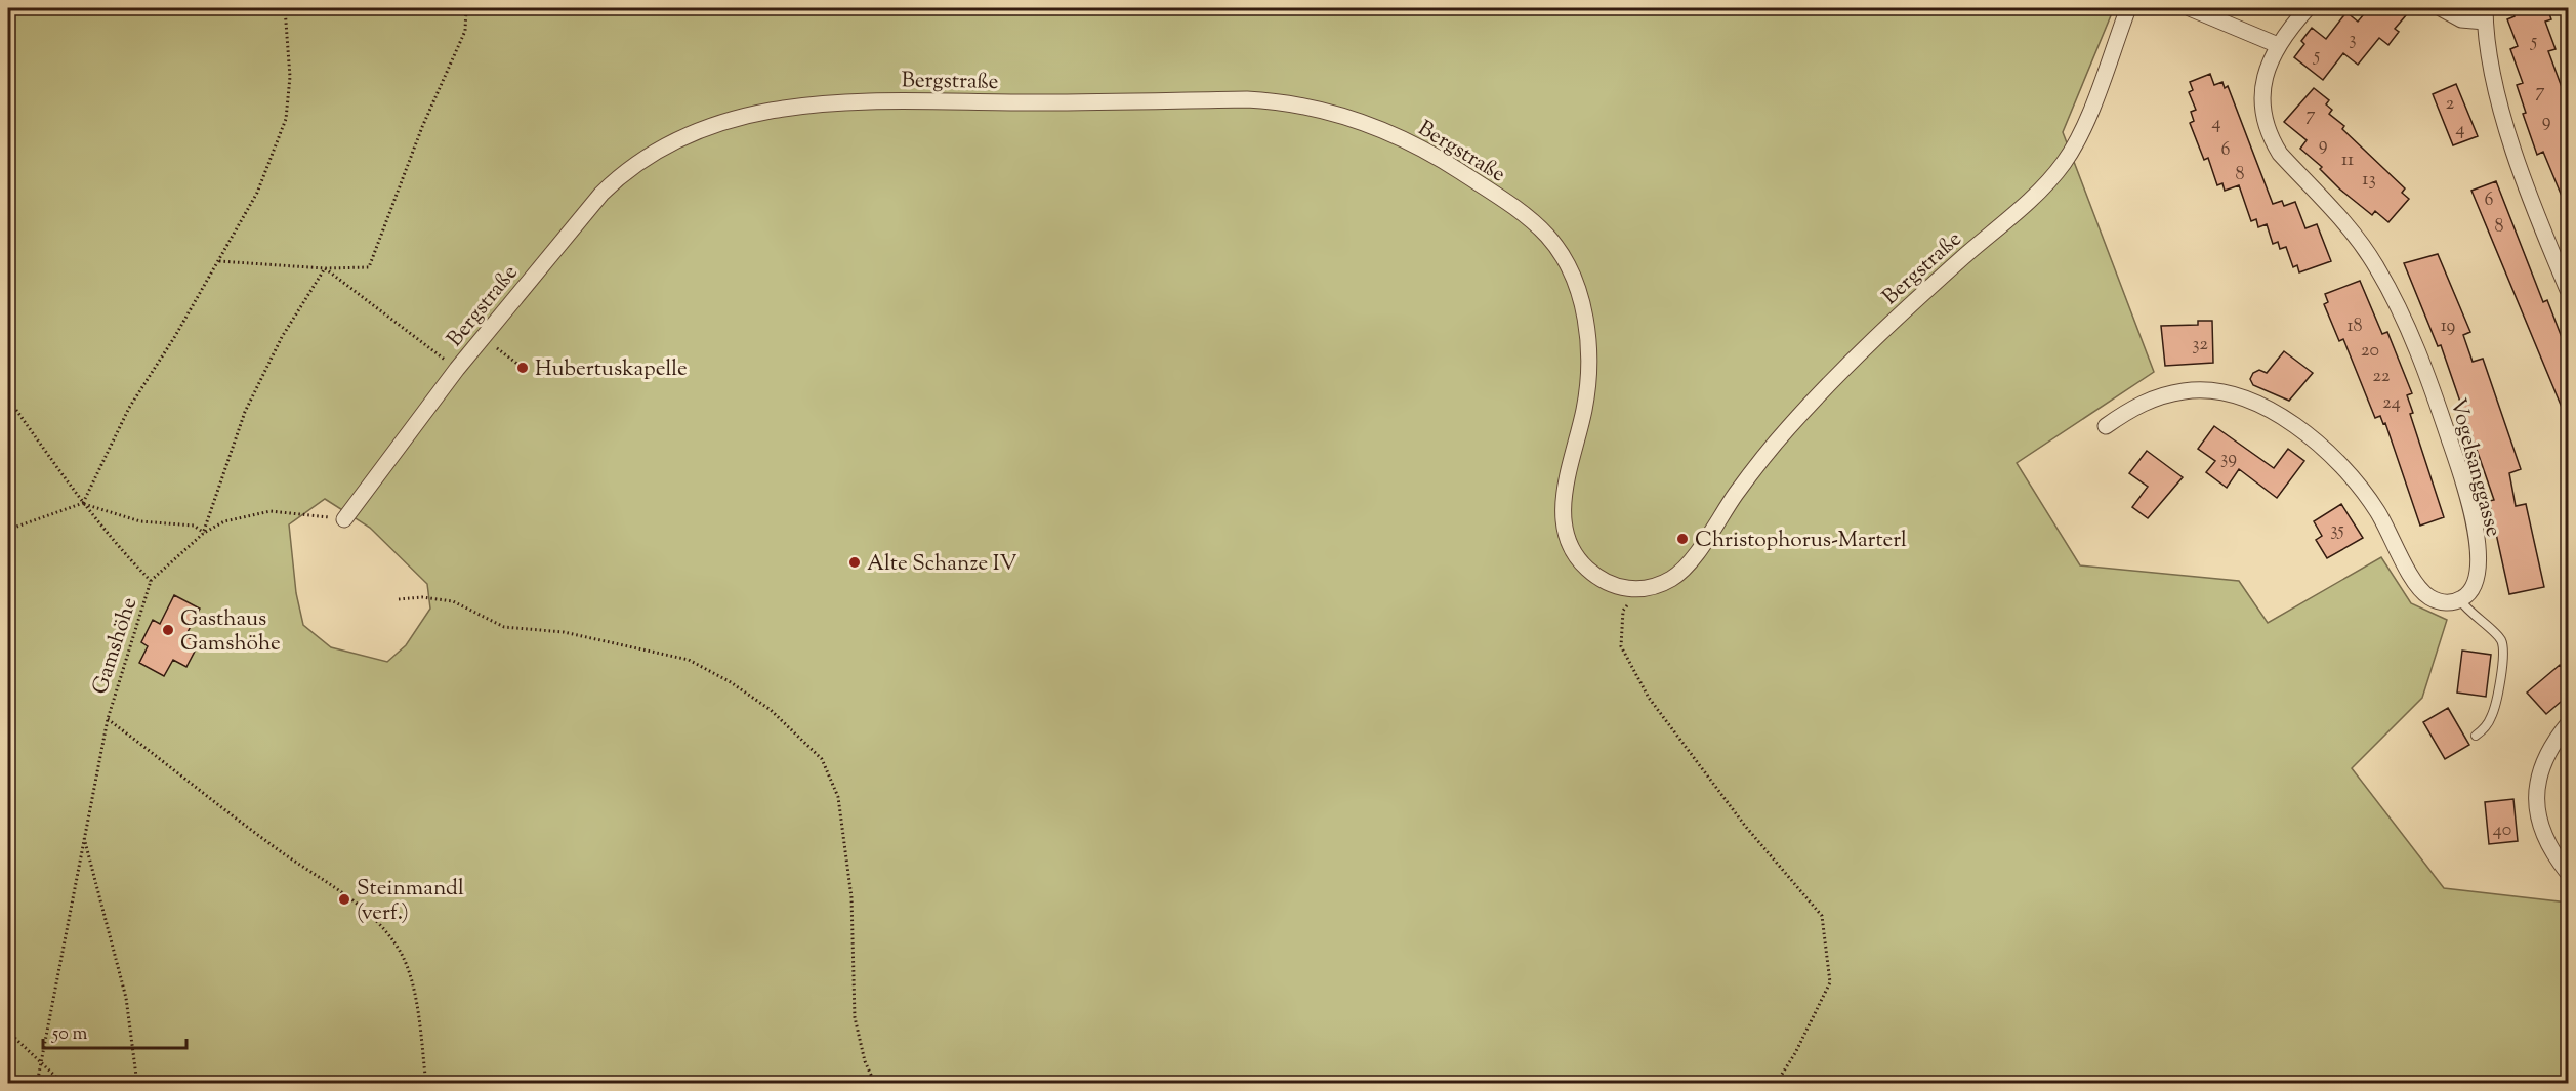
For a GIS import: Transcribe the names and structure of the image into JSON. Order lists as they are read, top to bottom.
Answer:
{
  "streets": {
    "street": ["Bergstraße", "Vogelsanggasse"],
    "path": ["Gamshöhe"]
  },
  "crossings": [
    ["Bergstraße", "Gamshöhe"]
  ],
  "places": [
    "Hubertuskapelle",
    "Christophorus-Marterl",
    "Alte Schanze IV",
    "Gasthaus Gamshöhe",
    "Steinmandl (verf.)"
  ],
  "house_numbers": [
    "3",
    "5",
    "5",
    "7",
    "2",
    "7",
    "9",
    "4",
    "4",
    "9",
    "6",
    "11",
    "8",
    "13",
    "6",
    "8",
    "18",
    "19",
    "32",
    "20",
    "22",
    "24",
    "39",
    "35",
    "40"
  ],
  "scale_bar": "50 m"
}
